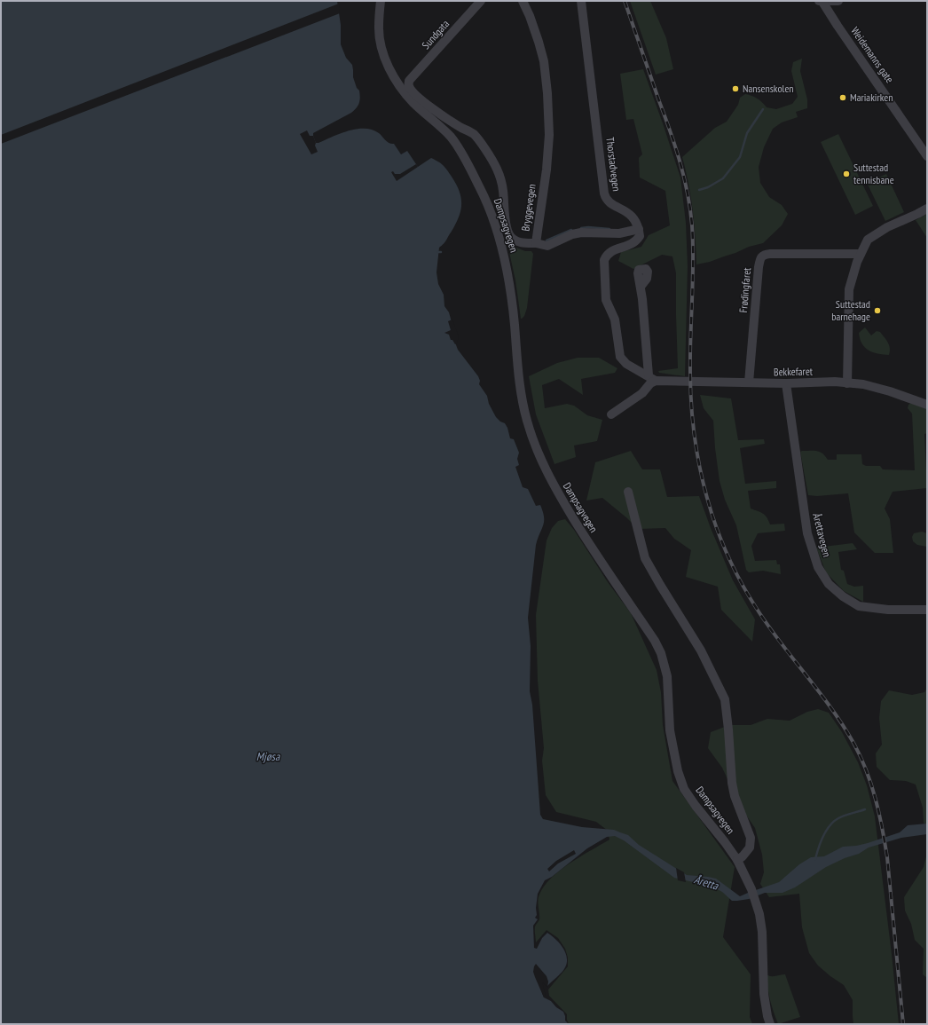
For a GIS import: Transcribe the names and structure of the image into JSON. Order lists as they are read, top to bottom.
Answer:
{
  "streets": {
    "street": [
      "Sundgata",
      "Weidemanns gate",
      "Thorstadvegen",
      "Bryggevegen",
      "Dampsagvegen",
      "Frødingfaret",
      "Bekkefaret",
      "Årettavegen"
    ]
  },
  "crossings": [
    ["Sundgata", "Bryggevegen"],
    ["Thorstadvegen", "Bekkefaret"],
    ["Frødingfaret", "Bekkefaret"],
    ["Bekkefaret", "Årettavegen"]
  ],
  "water": ["Mjøsa", "Åretta"],
  "places": [
    "Nansenskolen",
    "Mariakirken",
    "Suttestad tennisbane",
    "Suttestad barnehage"
  ]
}
